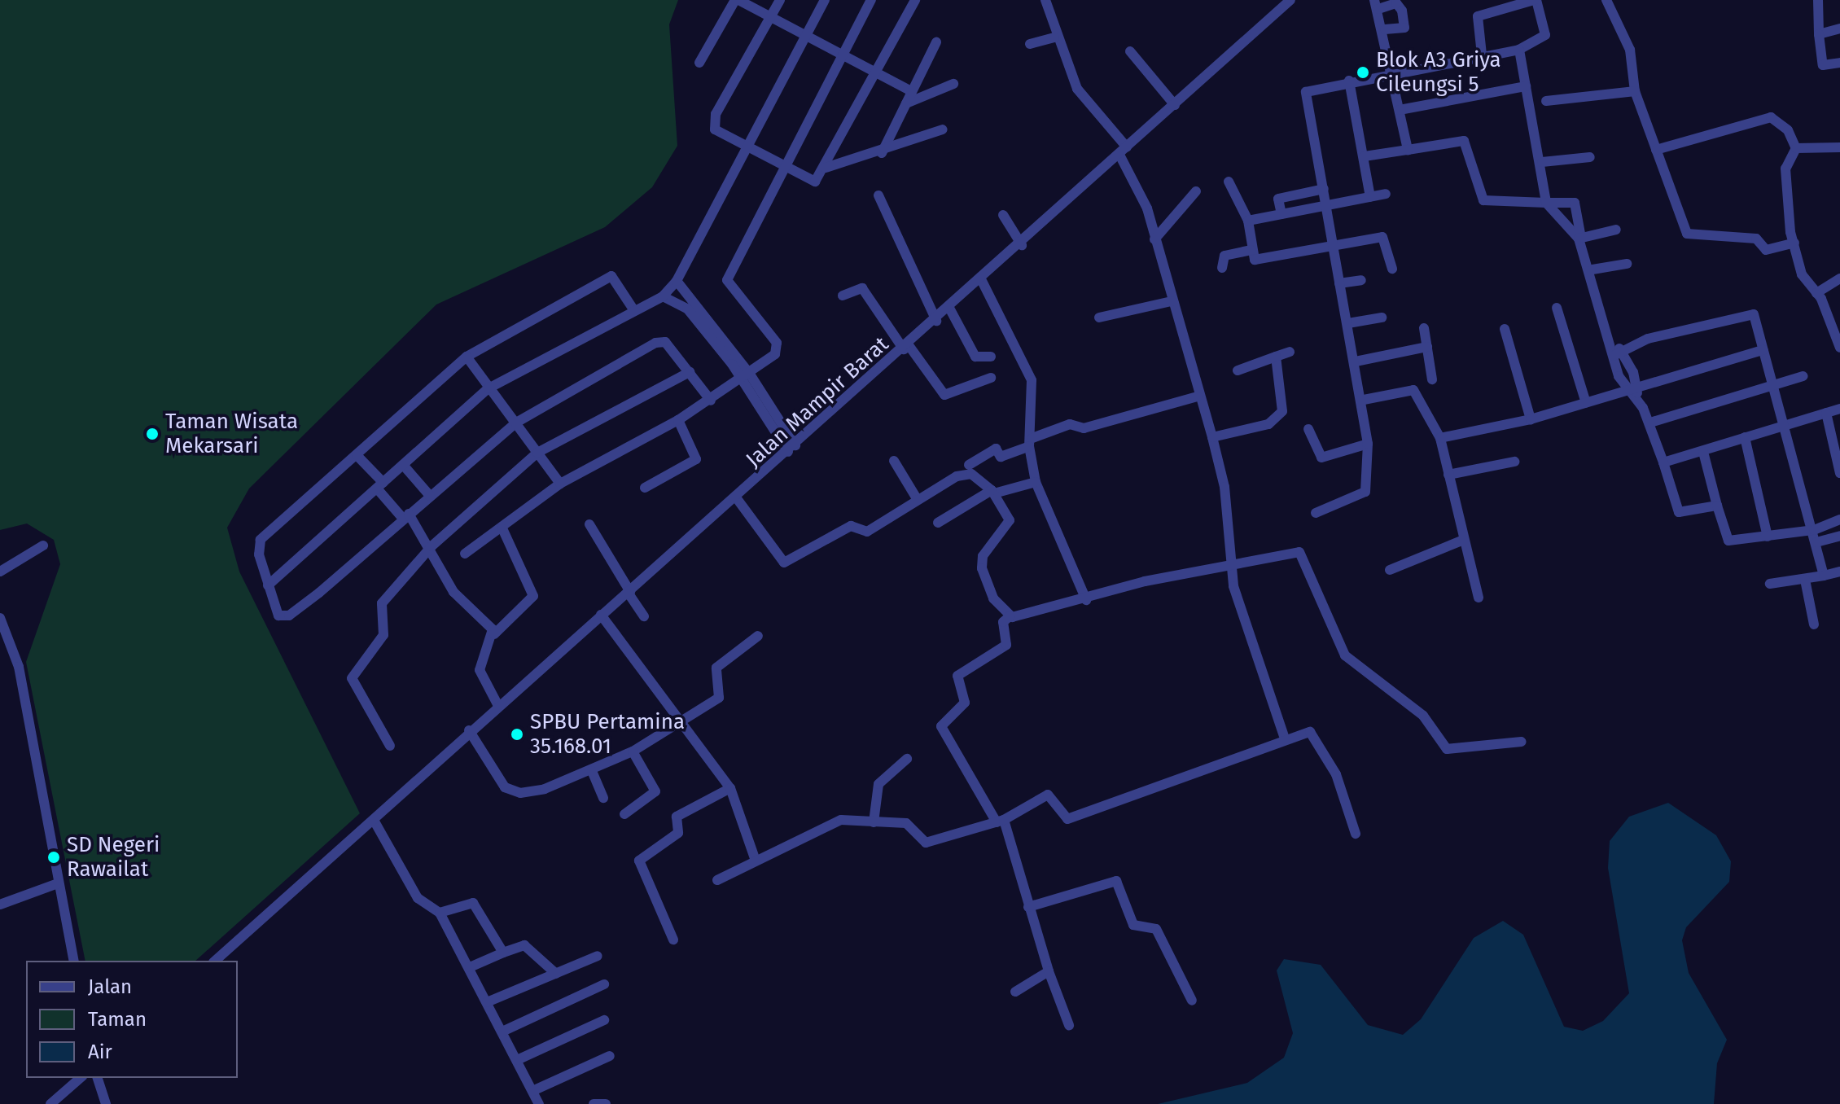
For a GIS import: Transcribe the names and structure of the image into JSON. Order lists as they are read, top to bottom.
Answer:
{
  "streets": {
    "street": ["Jalan Mampir Barat"]
  },
  "places": [
    "Blok A3 Griya Cileungsi 5",
    "Taman Wisata Mekarsari",
    "SPBU Pertamina 35.168.01",
    "SD Negeri Rawailat"
  ],
  "legend": ["Jalan", "Taman", "Air"]
}
